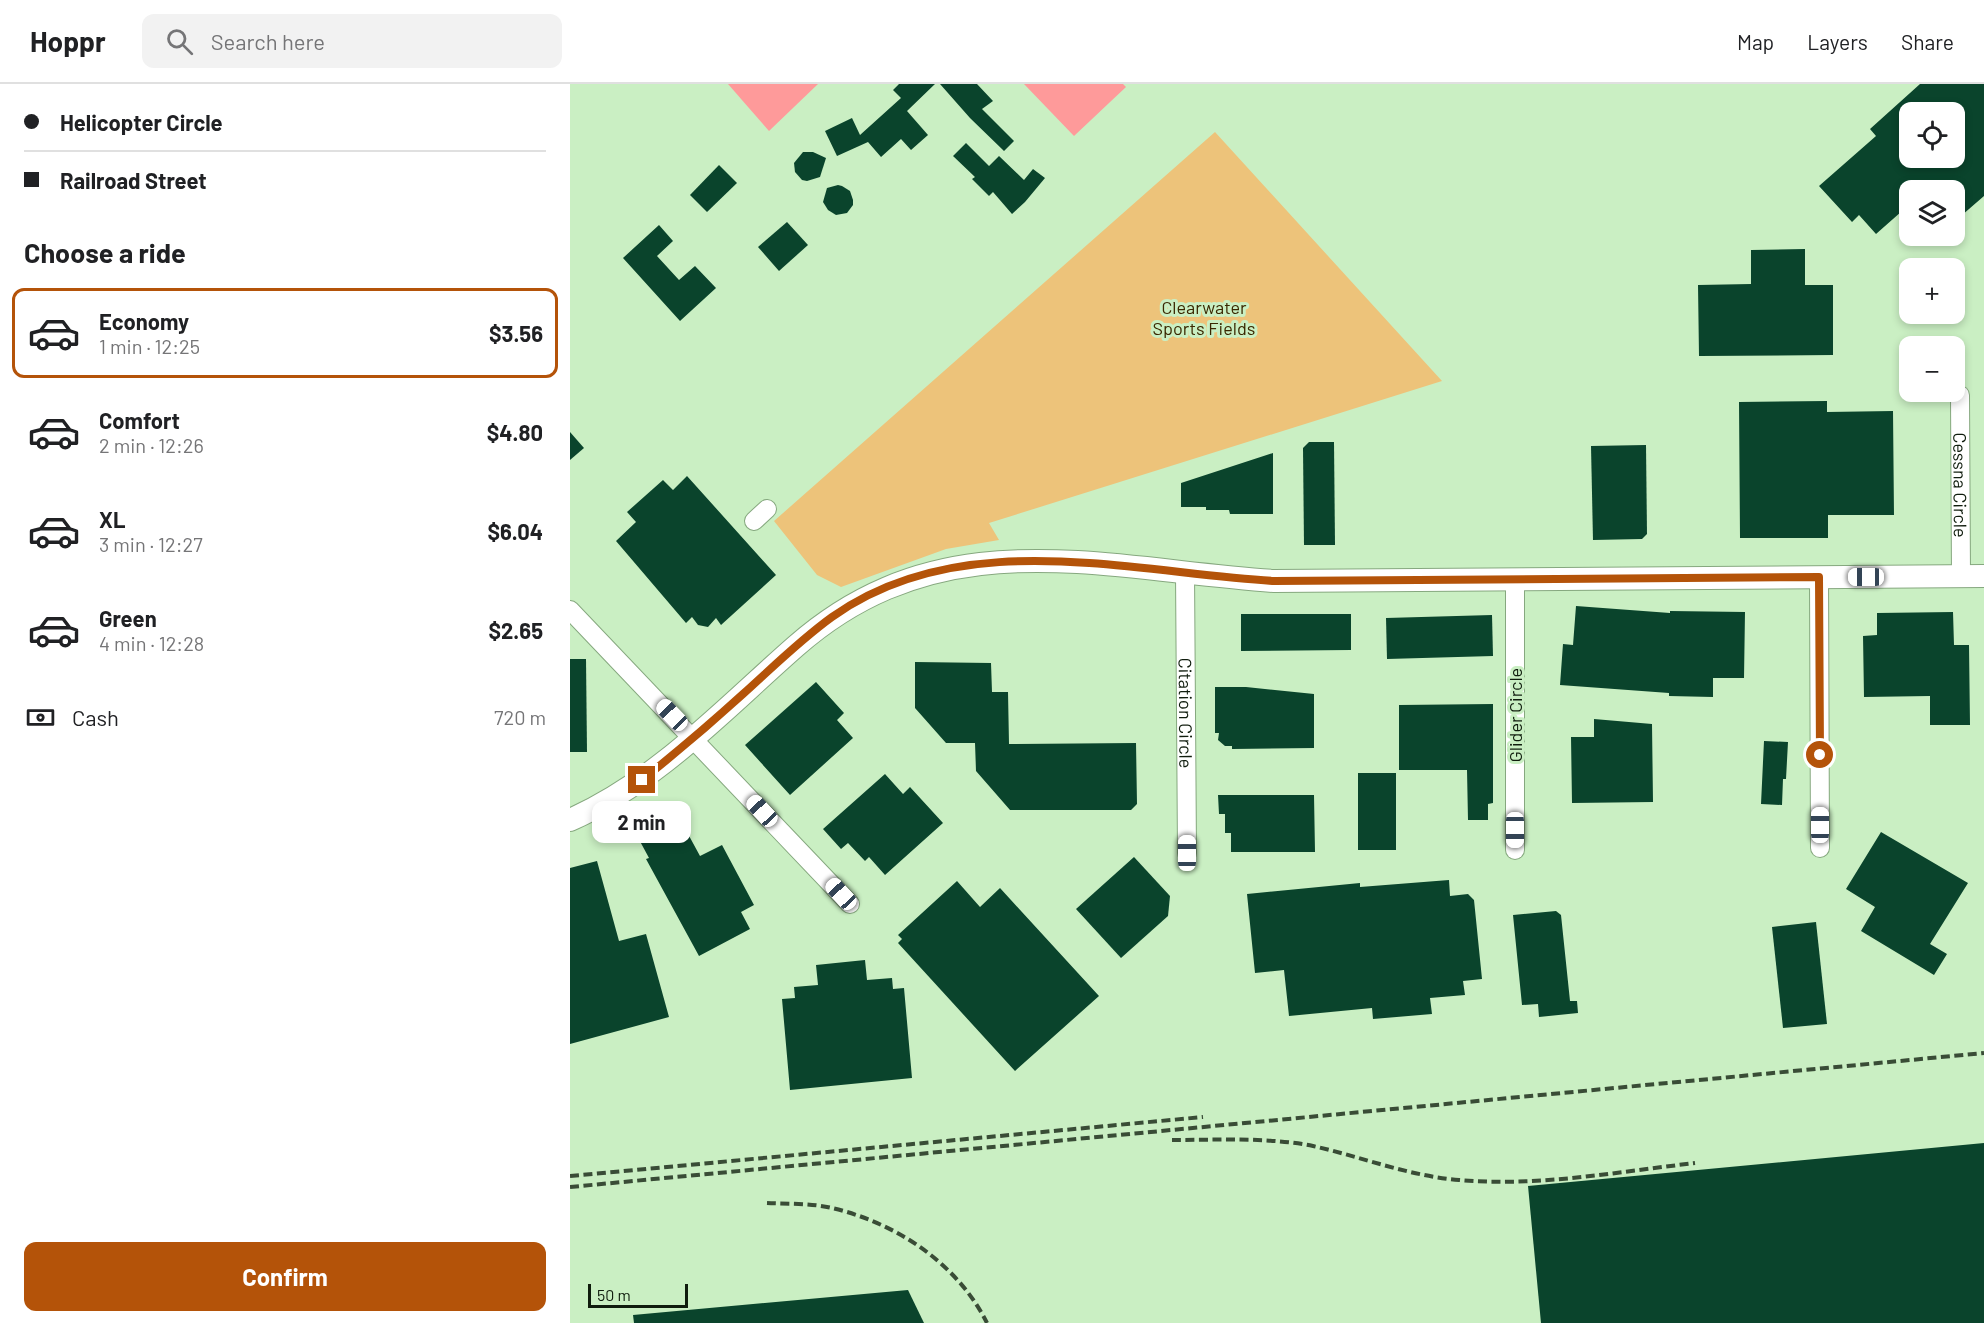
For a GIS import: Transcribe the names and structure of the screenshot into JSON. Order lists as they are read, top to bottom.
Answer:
{
  "streets": {
    "street": ["Cessna Circle", "Citation Circle", "Glider Circle"]
  },
  "parks": ["Clearwater Sports Fields"],
  "scale_bar": "50 m",
  "page": {
    "header": "Hoppr",
    "search": "Search here",
    "nav": ["Map", "Layers", "Share"],
    "banner": ["Helicopter Circle", "Railroad Street"],
    "map_buttons": ["+", "−"],
    "heading": "Choose a ride",
    "list": [
      {
        "name": "Economy",
        "note": "1 min · 12:25",
        "value": "$3.56"
      },
      {
        "name": "Comfort",
        "note": "2 min · 12:26",
        "value": "$4.80"
      },
      {
        "name": "XL",
        "note": "3 min · 12:27",
        "value": "$6.04"
      },
      {
        "name": "Green",
        "note": "4 min · 12:28",
        "value": "$2.65"
      }
    ],
    "pay": ["Cash", "720 m"],
    "bubble": "2 min",
    "buttons": "Confirm",
    "scale": "50 m"
  }
}
